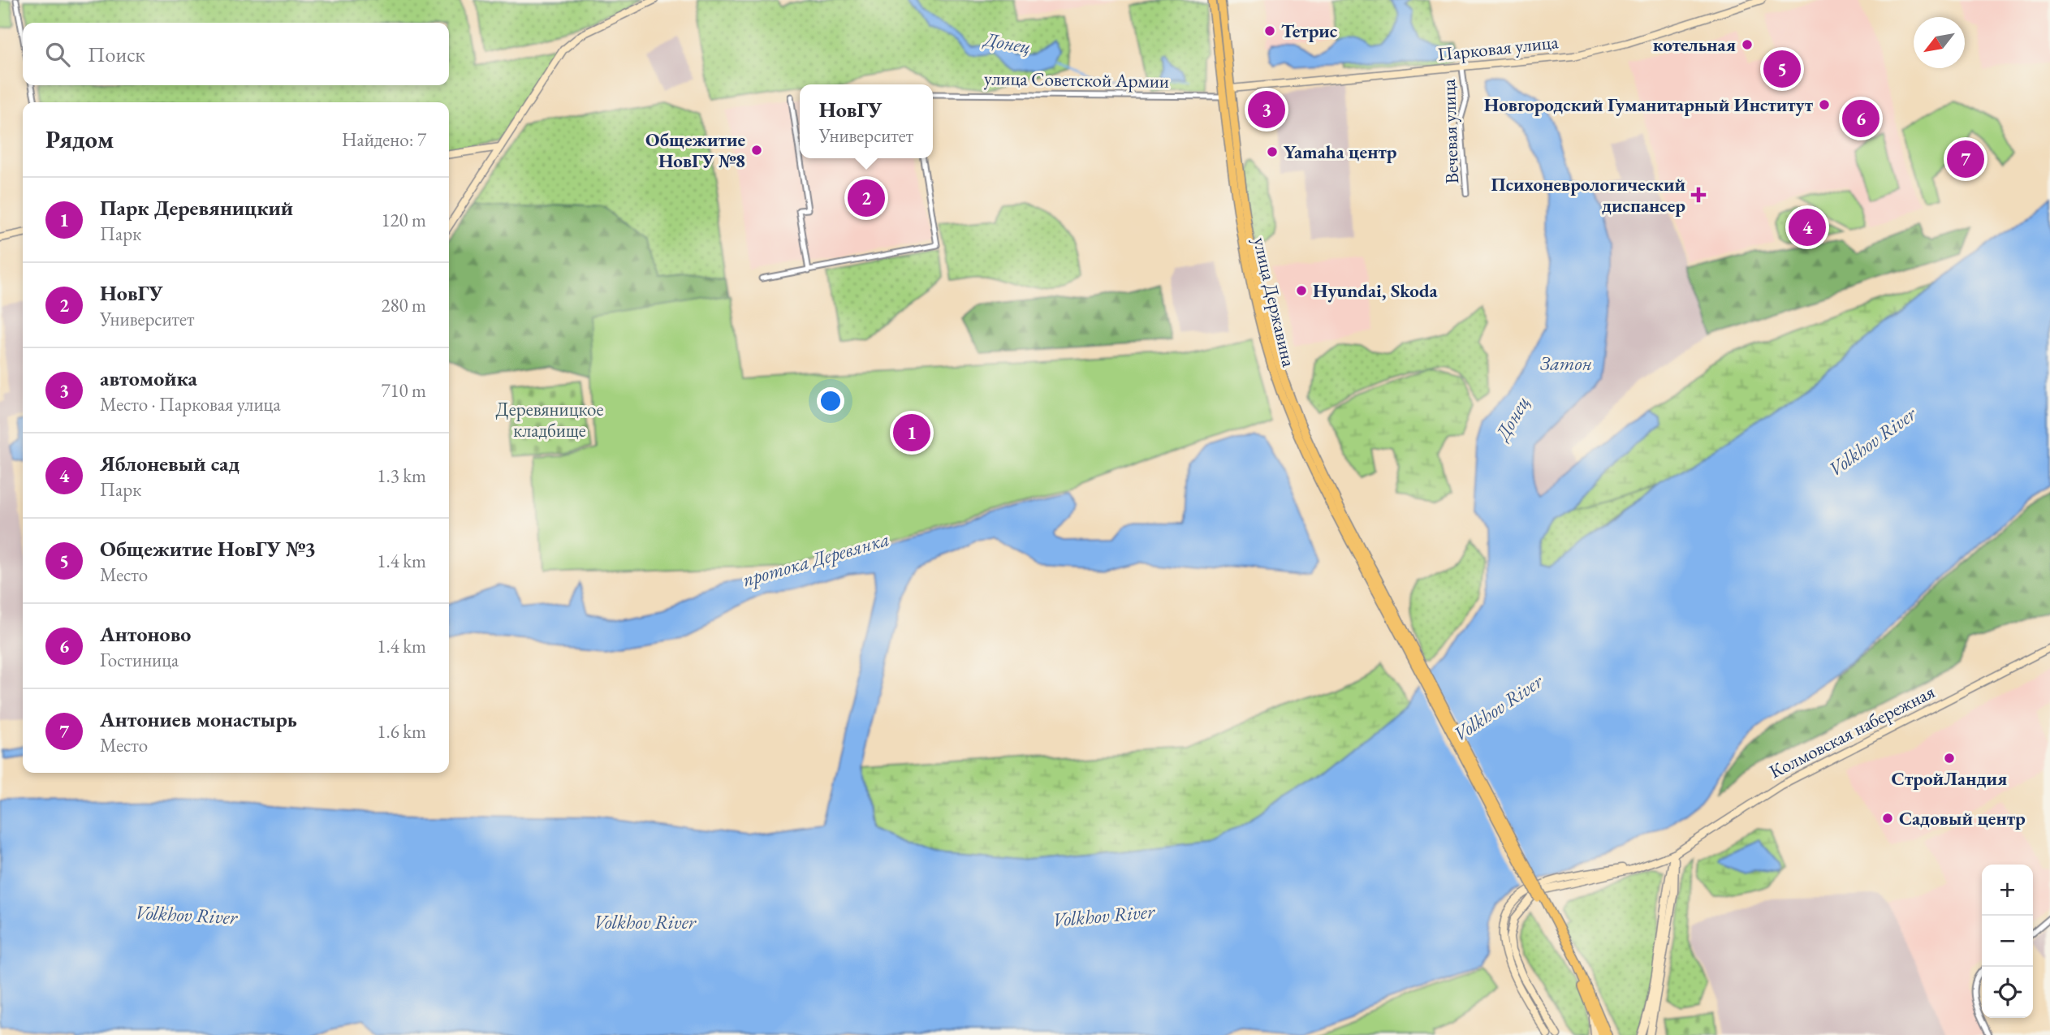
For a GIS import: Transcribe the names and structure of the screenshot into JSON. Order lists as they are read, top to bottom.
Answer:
{
  "streets": {
    "main road": ["Парковая улица", "улица Державина", "Колмовская набережная"],
    "street": ["улица Советской Армии", "Вечевая улица"]
  },
  "crossings": [
    ["Парковая улица", "Вечевая улица"],
    ["Парковая улица", "улица Державина"],
    ["улица Советской Армии", "улица Державина"]
  ],
  "water": [
    "Донец",
    "Затон",
    "Volkhov River",
    "протока Деревянка"
  ],
  "parks": ["Деревяницкое кладбище"],
  "places": {
    "other": [
      "Тетрис",
      "котельная",
      "Новгородский Гуманитарный Институт",
      "Общежитие НовГУ №8",
      "Yamaha центр",
      "Hyundai, Skoda",
      "СтройЛандия",
      "Садовый центр"
    ],
    "health": ["Психоневрологический диспансер"]
  },
  "north": "bottom left",
  "page": {
    "search": "Поиск",
    "pins": [
      "5",
      "3",
      "6",
      "7",
      "2",
      "4",
      "1"
    ],
    "popup": ["НовГУ", "Университет"],
    "heading": ["Рядом", "Найдено: 7"],
    "list": [
      {
        "mark": "1",
        "name": "Парк Деревяницкий",
        "note": "Парк",
        "value": "120 m"
      },
      {
        "mark": "2",
        "name": "НовГУ",
        "note": "Университет",
        "value": "280 m"
      },
      {
        "mark": "3",
        "name": "автомойка",
        "note": "Место · Парковая улица",
        "value": "710 m"
      },
      {
        "mark": "4",
        "name": "Яблоневый сад",
        "note": "Парк",
        "value": "1.3 km"
      },
      {
        "mark": "5",
        "name": "Общежитие НовГУ №3",
        "note": "Место",
        "value": "1.4 km"
      },
      {
        "mark": "6",
        "name": "Антоново",
        "note": "Гостиница",
        "value": "1.4 km"
      },
      {
        "mark": "7",
        "name": "Антониев монастырь",
        "note": "Место",
        "value": "1.6 km"
      }
    ],
    "map_buttons": ["+", "−"]
  }
}
